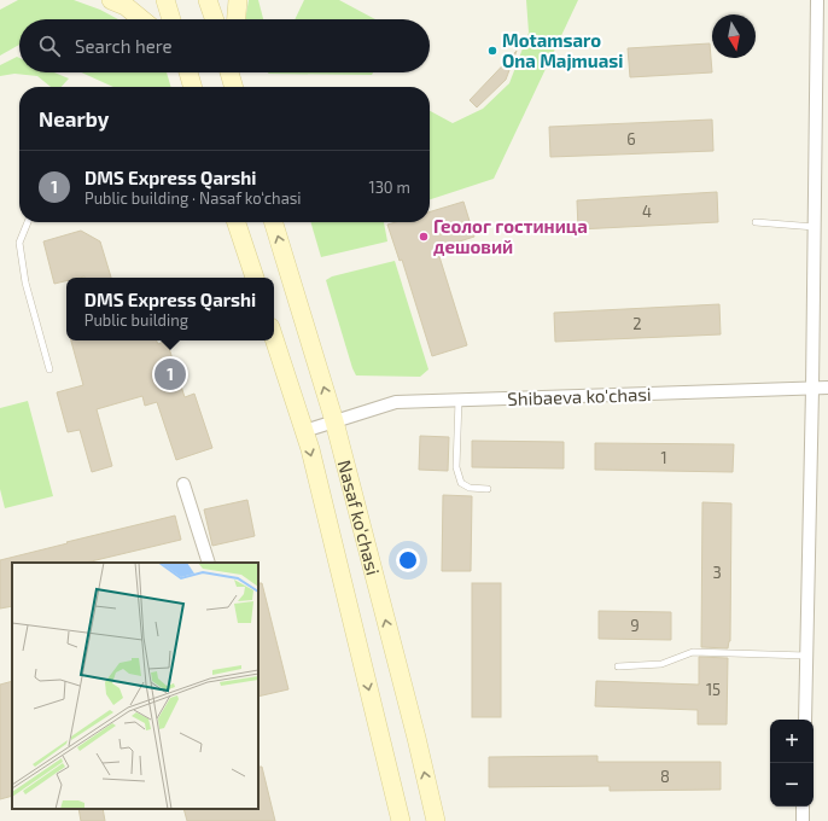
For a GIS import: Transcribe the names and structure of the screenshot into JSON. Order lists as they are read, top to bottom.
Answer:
{
  "streets": {
    "main road": ["Nasaf ko‘chasi"],
    "street": ["Shibaeva ko'chasi"]
  },
  "crossings": [
    ["Shibaeva ko'chasi", "Nasaf ko‘chasi"]
  ],
  "places": ["Motamsaro Ona Majmuasi", "Геолог гостиница дешовий"],
  "house_numbers": [
    "6",
    "4",
    "2",
    "1",
    "3",
    "9",
    "15",
    "8"
  ],
  "north": "bottom",
  "page": {
    "search": "Search here",
    "heading": "Nearby",
    "list": [
      {
        "mark": "1",
        "name": "DMS Express Qarshi",
        "note": "Public building · Nasaf ko‘chasi",
        "value": "130 m"
      }
    ],
    "popup": ["DMS Express Qarshi", "Public building"],
    "pins": "1",
    "map_buttons": ["+", "−"]
  }
}
